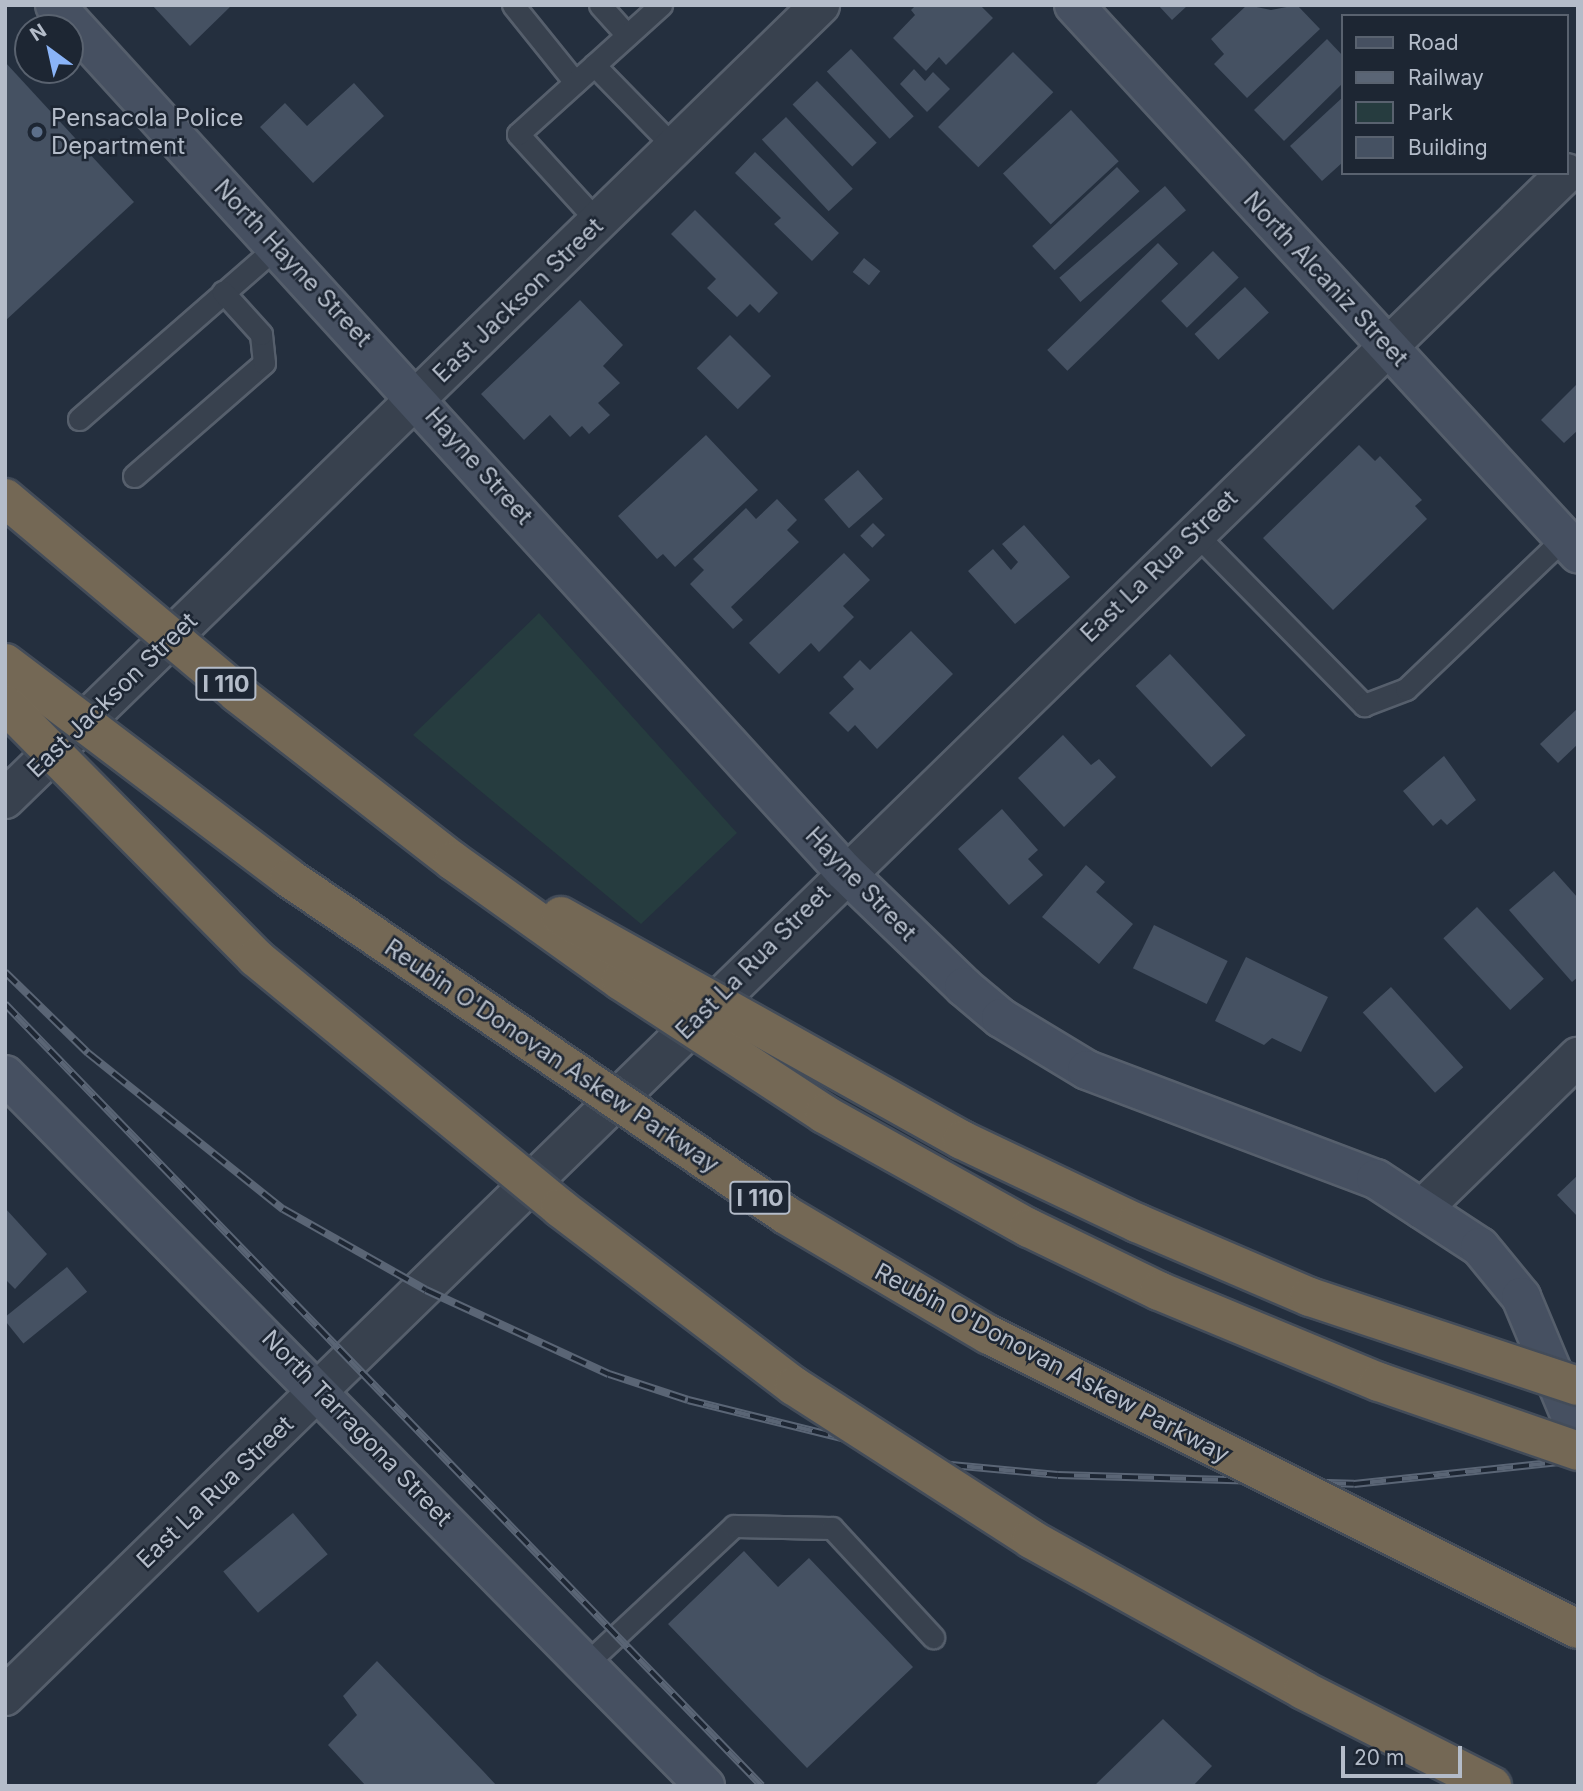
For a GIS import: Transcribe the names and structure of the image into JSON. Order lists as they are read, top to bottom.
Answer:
{
  "streets": {
    "highway": ["I 110", "Reubin O'Donovan Askew Parkway"],
    "street": [
      "North Hayne Street",
      "North Alcaniz Street",
      "East Jackson Street",
      "Hayne Street",
      "East La Rua Street",
      "North Tarragona Street"
    ]
  },
  "crossings": [
    ["North Hayne Street", "East Jackson Street"],
    ["North Hayne Street", "Hayne Street"],
    ["North Alcaniz Street", "East La Rua Street"],
    ["East Jackson Street", "Hayne Street"],
    ["Hayne Street", "East La Rua Street"],
    ["East La Rua Street", "North Tarragona Street"]
  ],
  "places": ["Pensacola Police Department"],
  "legend": [
    "Road",
    "Railway",
    "Park",
    "Building"
  ],
  "scale_bar": "20 m",
  "north": "top left"
}
